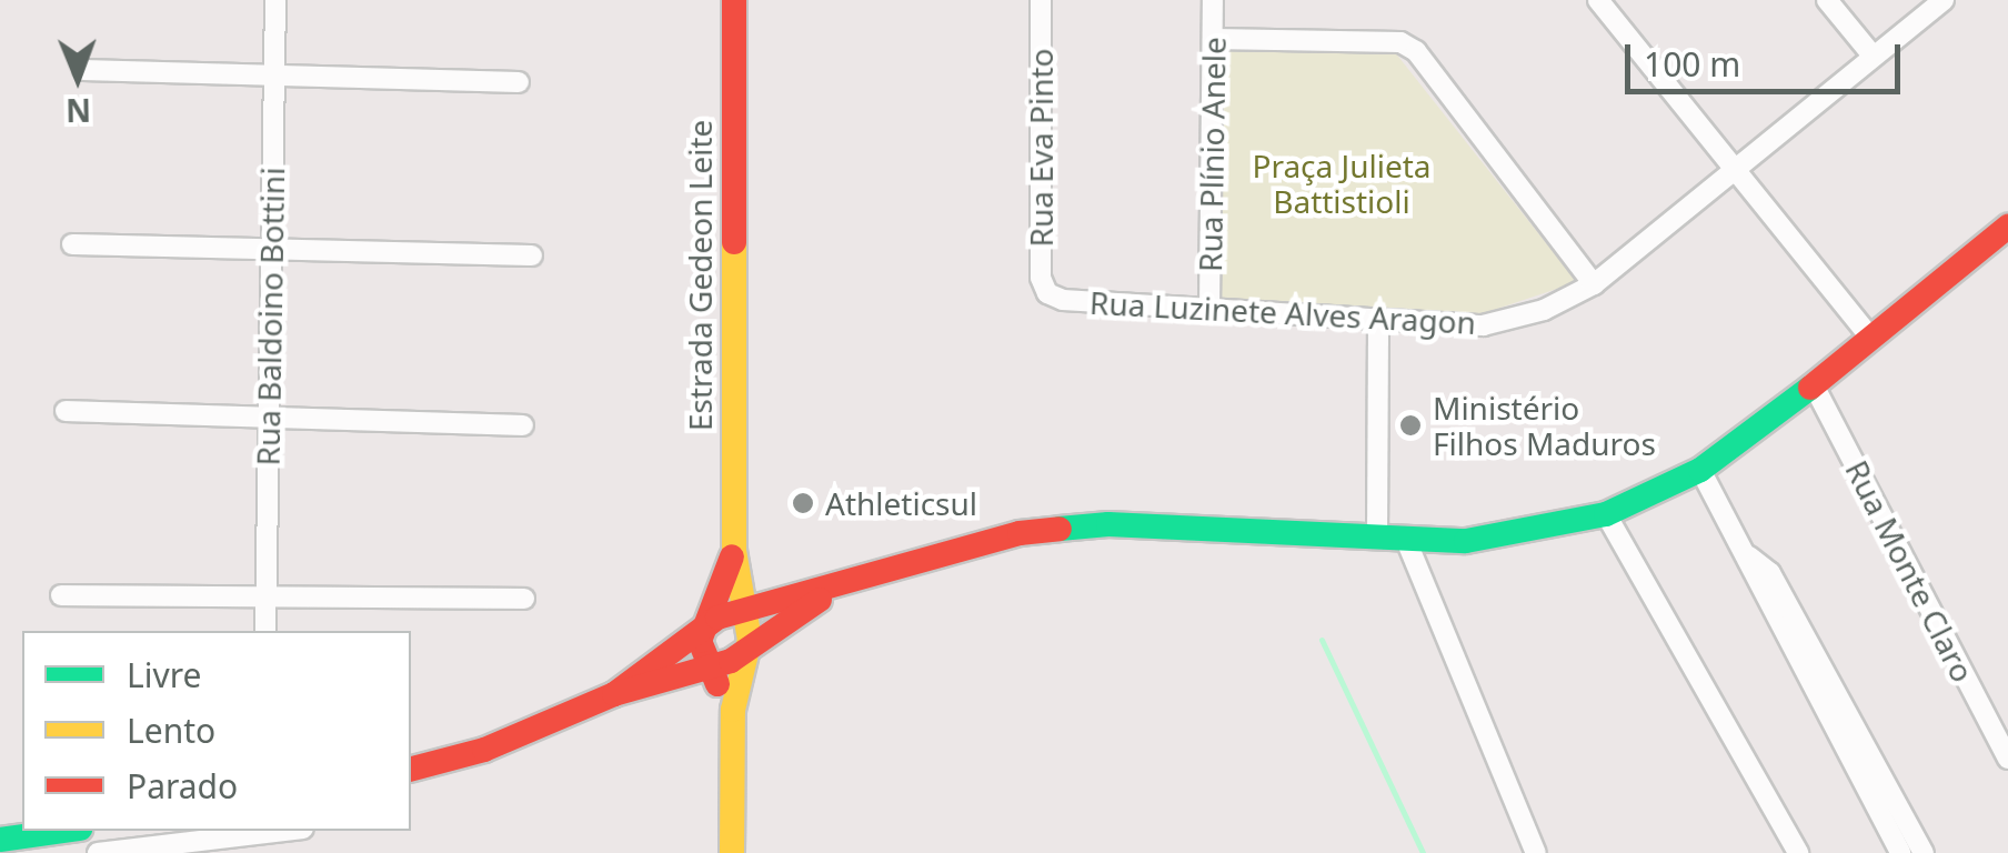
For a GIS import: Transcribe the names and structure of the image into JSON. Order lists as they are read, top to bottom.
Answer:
{
  "streets": {
    "main road": ["Estrada Gedeon Leite"],
    "street": [
      "Rua Eva Pinto",
      "Rua Plínio Anele",
      "Rua Luzinete Alves Aragon",
      "Rua Baldoino Bottini",
      "Rua Monte Claro"
    ]
  },
  "crossings": [
    ["Rua Eva Pinto", "Rua Luzinete Alves Aragon"],
    ["Rua Plínio Anele", "Rua Luzinete Alves Aragon"]
  ],
  "parks": ["Praça Julieta Battistioli"],
  "places": ["Ministério Filhos Maduros", "Athleticsul"],
  "legend": ["Livre", "Lento", "Parado"],
  "scale_bar": "100 m",
  "north": "bottom"
}
